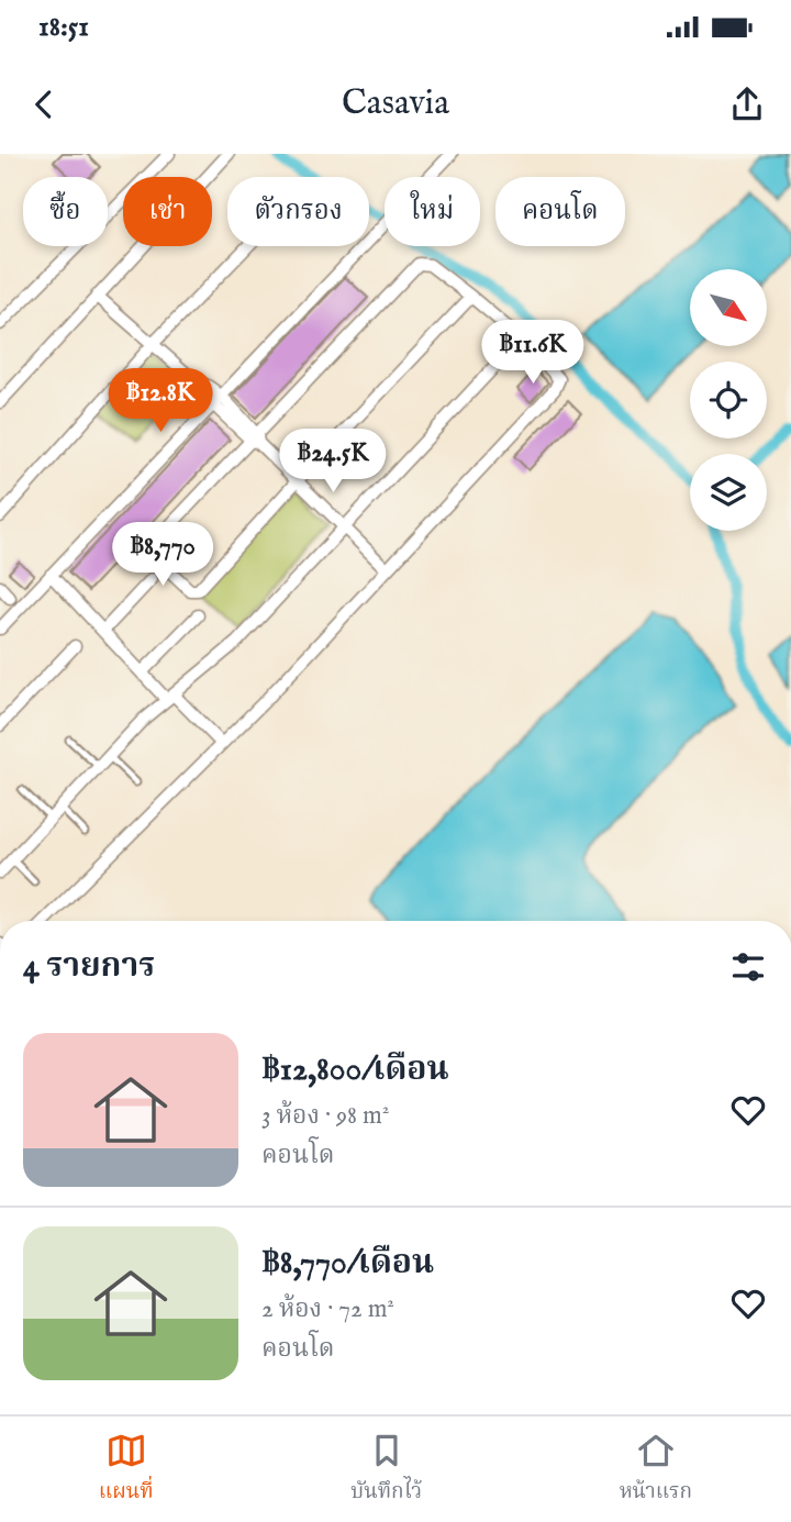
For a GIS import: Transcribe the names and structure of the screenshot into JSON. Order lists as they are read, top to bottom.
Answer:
{
  "north": "bottom right",
  "page": {
    "status": "18:51",
    "header": "Casavia",
    "chip": [
      "ซื้อ",
      "เช่า",
      "ตัวกรอง",
      "ใหม่",
      "คอนโด"
    ],
    "price": [
      "฿11.6K",
      "฿12.8K",
      "฿24.5K",
      "฿8,770"
    ],
    "heading": "4 รายการ",
    "list": [
      {
        "name": "฿12,800/เดือน",
        "note": "3 ห้อง · 98 m² · คอนโด"
      },
      {
        "name": "฿8,770/เดือน",
        "note": "2 ห้อง · 72 m² · คอนโด"
      }
    ],
    "tabs": ["แผนที่", "บันทึกไว้", "หน้าแรก"]
  }
}
